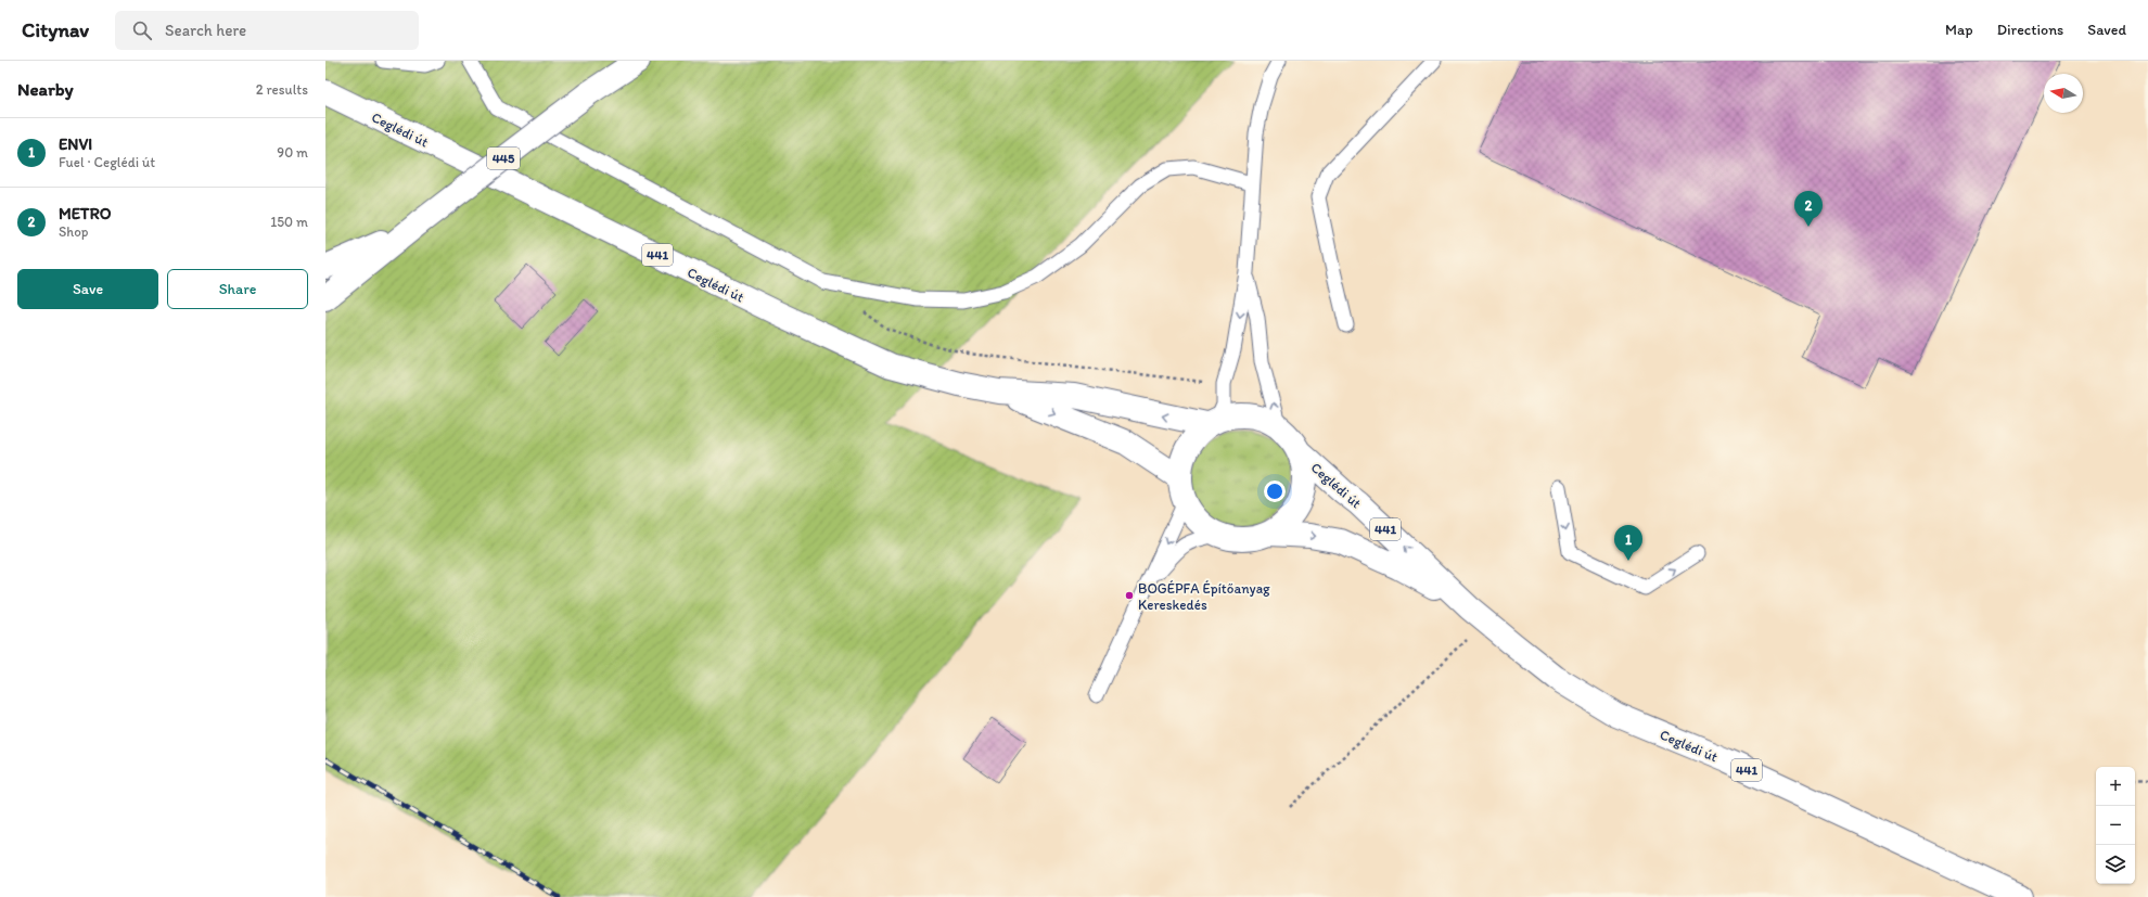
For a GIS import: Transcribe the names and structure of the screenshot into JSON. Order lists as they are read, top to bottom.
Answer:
{
  "streets": {
    "main road": ["Ceglédi út", "445", "441"]
  },
  "crossings": [
    ["Ceglédi út", "441"]
  ],
  "places": ["BOGÉPFA Építőanyag Kereskedés"],
  "north": "left",
  "page": {
    "header": "Citynav",
    "search": "Search here",
    "nav": ["Map", "Directions", "Saved"],
    "heading": ["Nearby", "2 results"],
    "list": [
      {
        "mark": "1",
        "name": "ENVI",
        "note": "Fuel · Ceglédi út",
        "value": "90 m"
      },
      {
        "mark": "2",
        "name": "METRO",
        "note": "Shop",
        "value": "150 m"
      }
    ],
    "pins": ["2", "1"],
    "buttons": ["Save", "Share"],
    "map_buttons": ["+", "−"]
  }
}
